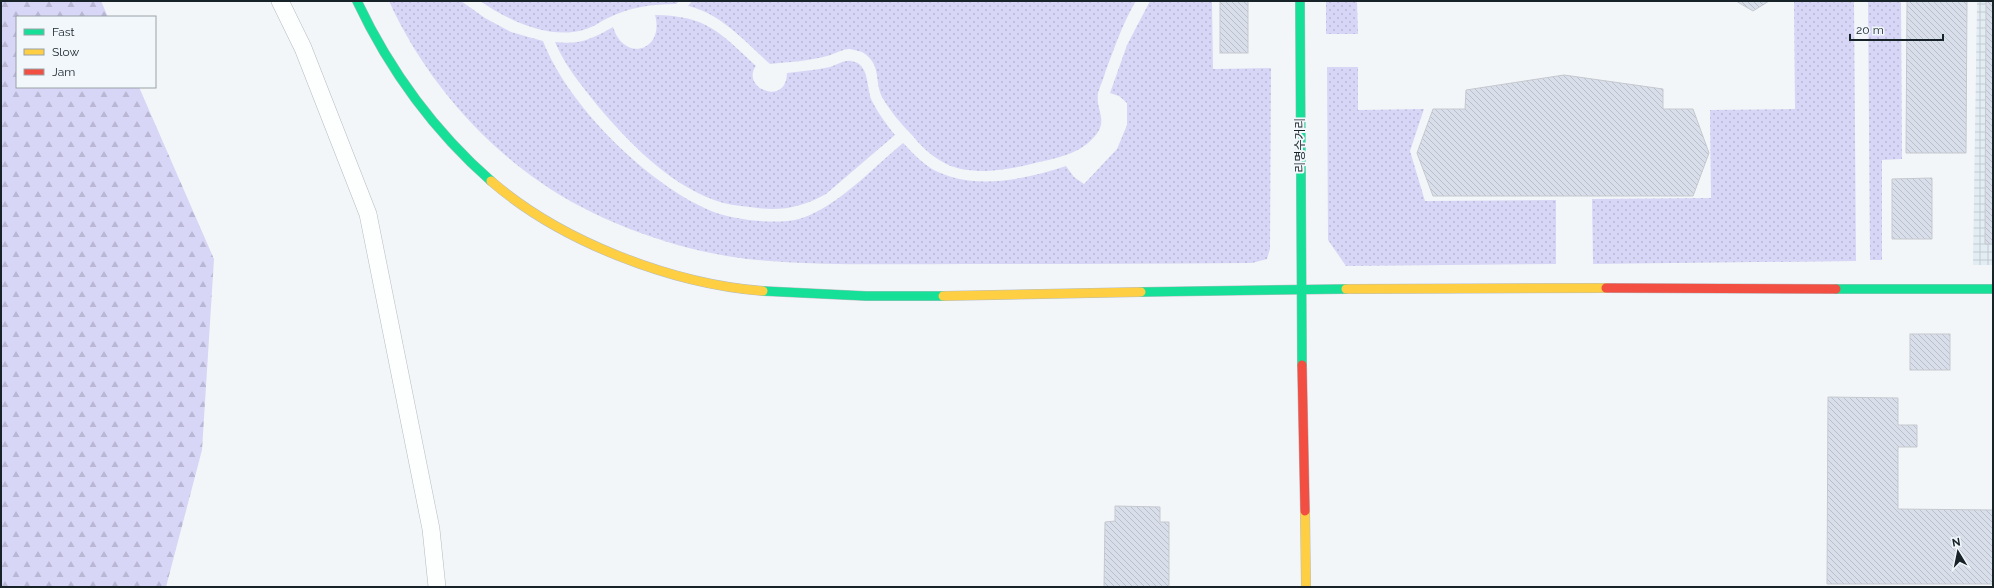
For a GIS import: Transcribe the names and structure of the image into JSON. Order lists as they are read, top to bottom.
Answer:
{
  "streets": {
    "street": ["리명수거리"]
  },
  "legend": ["Fast", "Slow", "Jam"],
  "scale_bar": "20 m",
  "north": "top"
}
